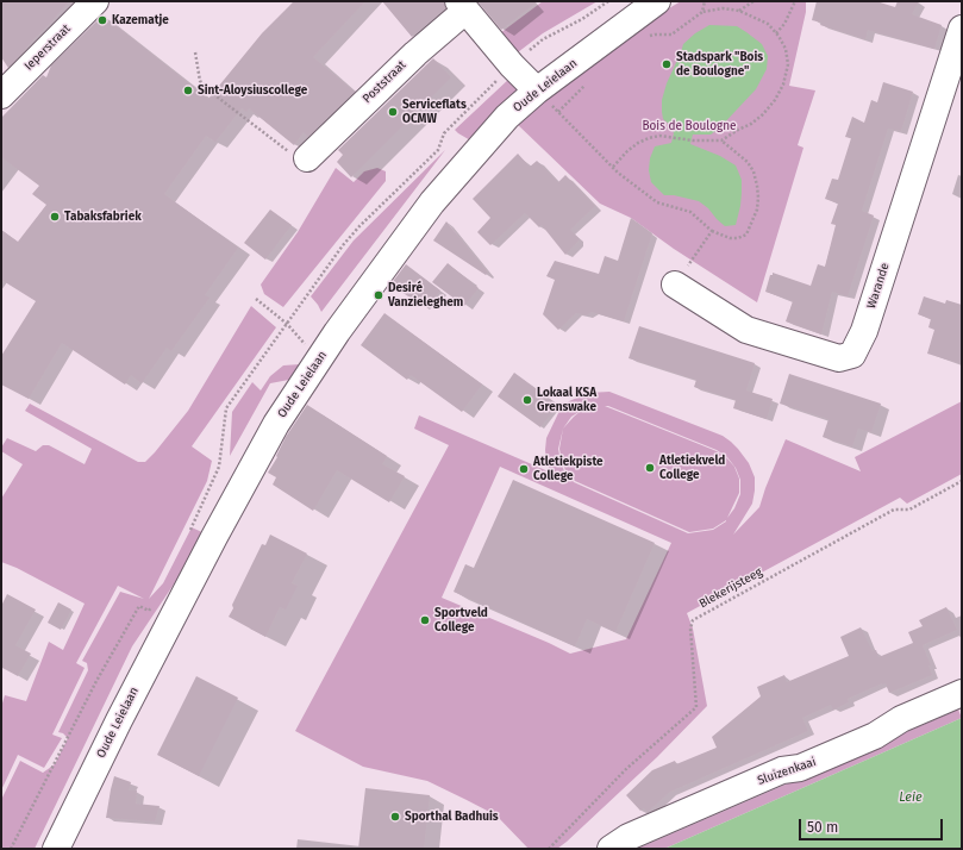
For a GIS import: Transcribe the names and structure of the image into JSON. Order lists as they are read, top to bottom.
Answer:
{
  "streets": {
    "street": [
      "Ieperstraat",
      "Poststraat",
      "Oude Leielaan",
      "Warande",
      "Sluizenkaai"
    ],
    "path": ["Blekerijsteeg"]
  },
  "crossings": [
    ["Poststraat", "Oude Leielaan"]
  ],
  "water": ["Leie"],
  "parks": ["Bois de Boulogne"],
  "places": [
    "Kazematje",
    "Stadspark \"Bois de Boulogne\"",
    "Sint-Aloysiuscollege",
    "Serviceflats OCMW",
    "Tabaksfabriek",
    "Desiré Vanzieleghem",
    "Lokaal KSA Grenswake",
    "Atletiekveld College",
    "Atletiekpiste College",
    "Sportveld College",
    "Sporthal Badhuis"
  ],
  "scale_bar": "50 m"
}
